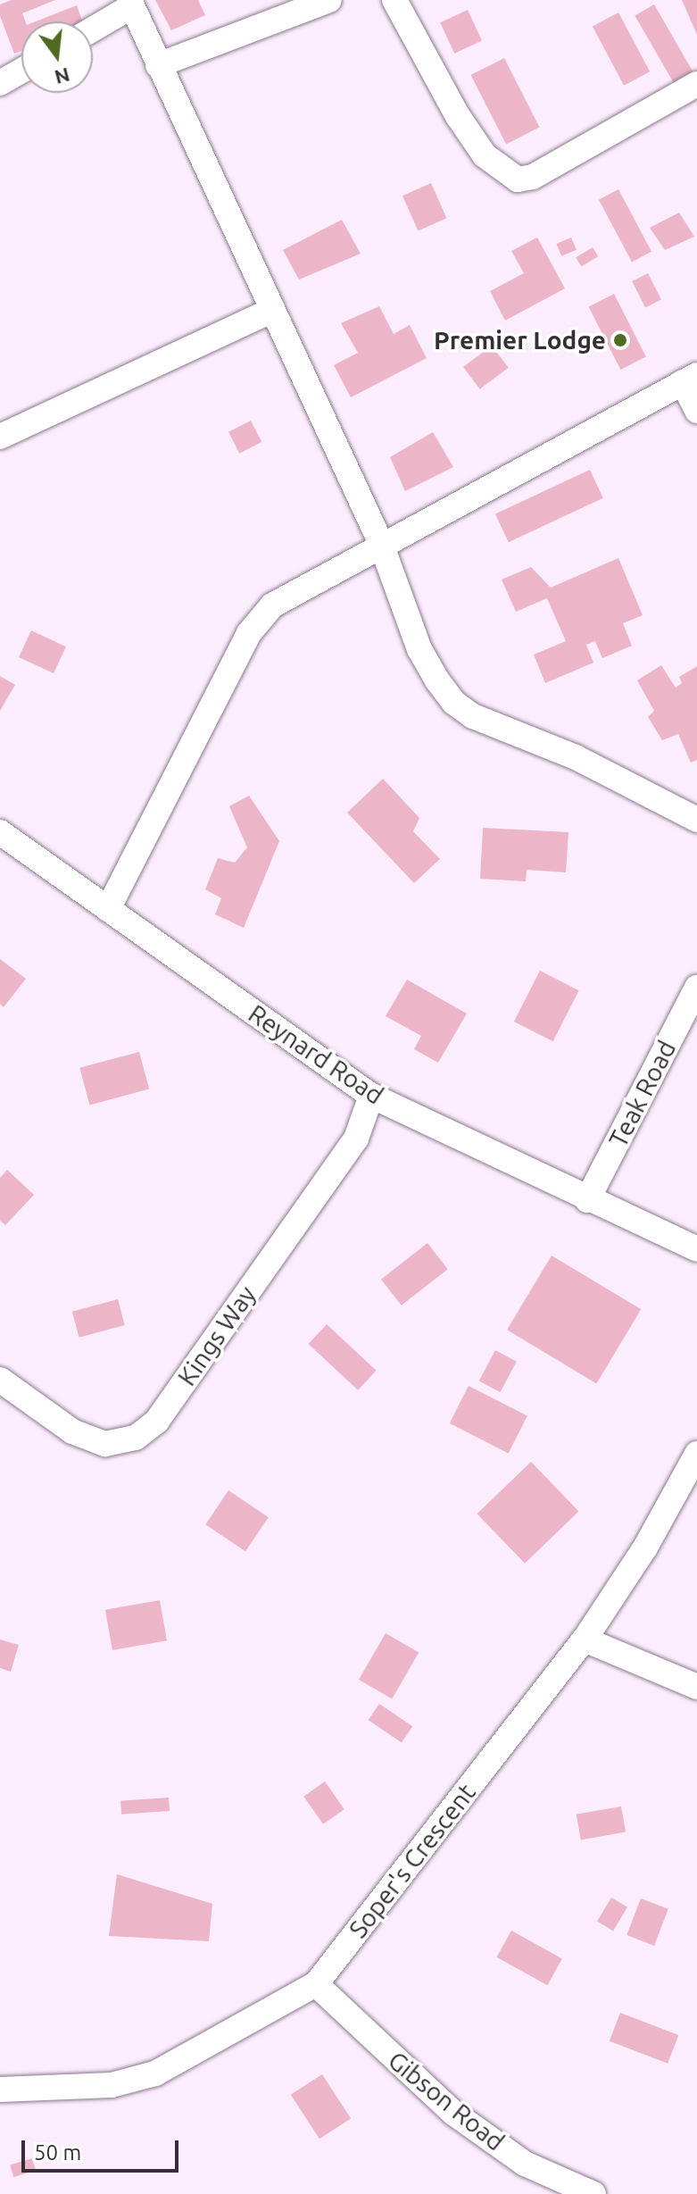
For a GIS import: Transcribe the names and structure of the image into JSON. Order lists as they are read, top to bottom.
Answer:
{
  "streets": {
    "street": [
      "Reynard Road",
      "Teak Road",
      "Kings Way",
      "Soper's Crescent",
      "Gibson Road"
    ]
  },
  "crossings": [
    ["Reynard Road", "Teak Road"],
    ["Reynard Road", "Kings Way"],
    ["Soper's Crescent", "Gibson Road"]
  ],
  "places": ["Premier Lodge"],
  "scale_bar": "50 m",
  "north": "bottom"
}
